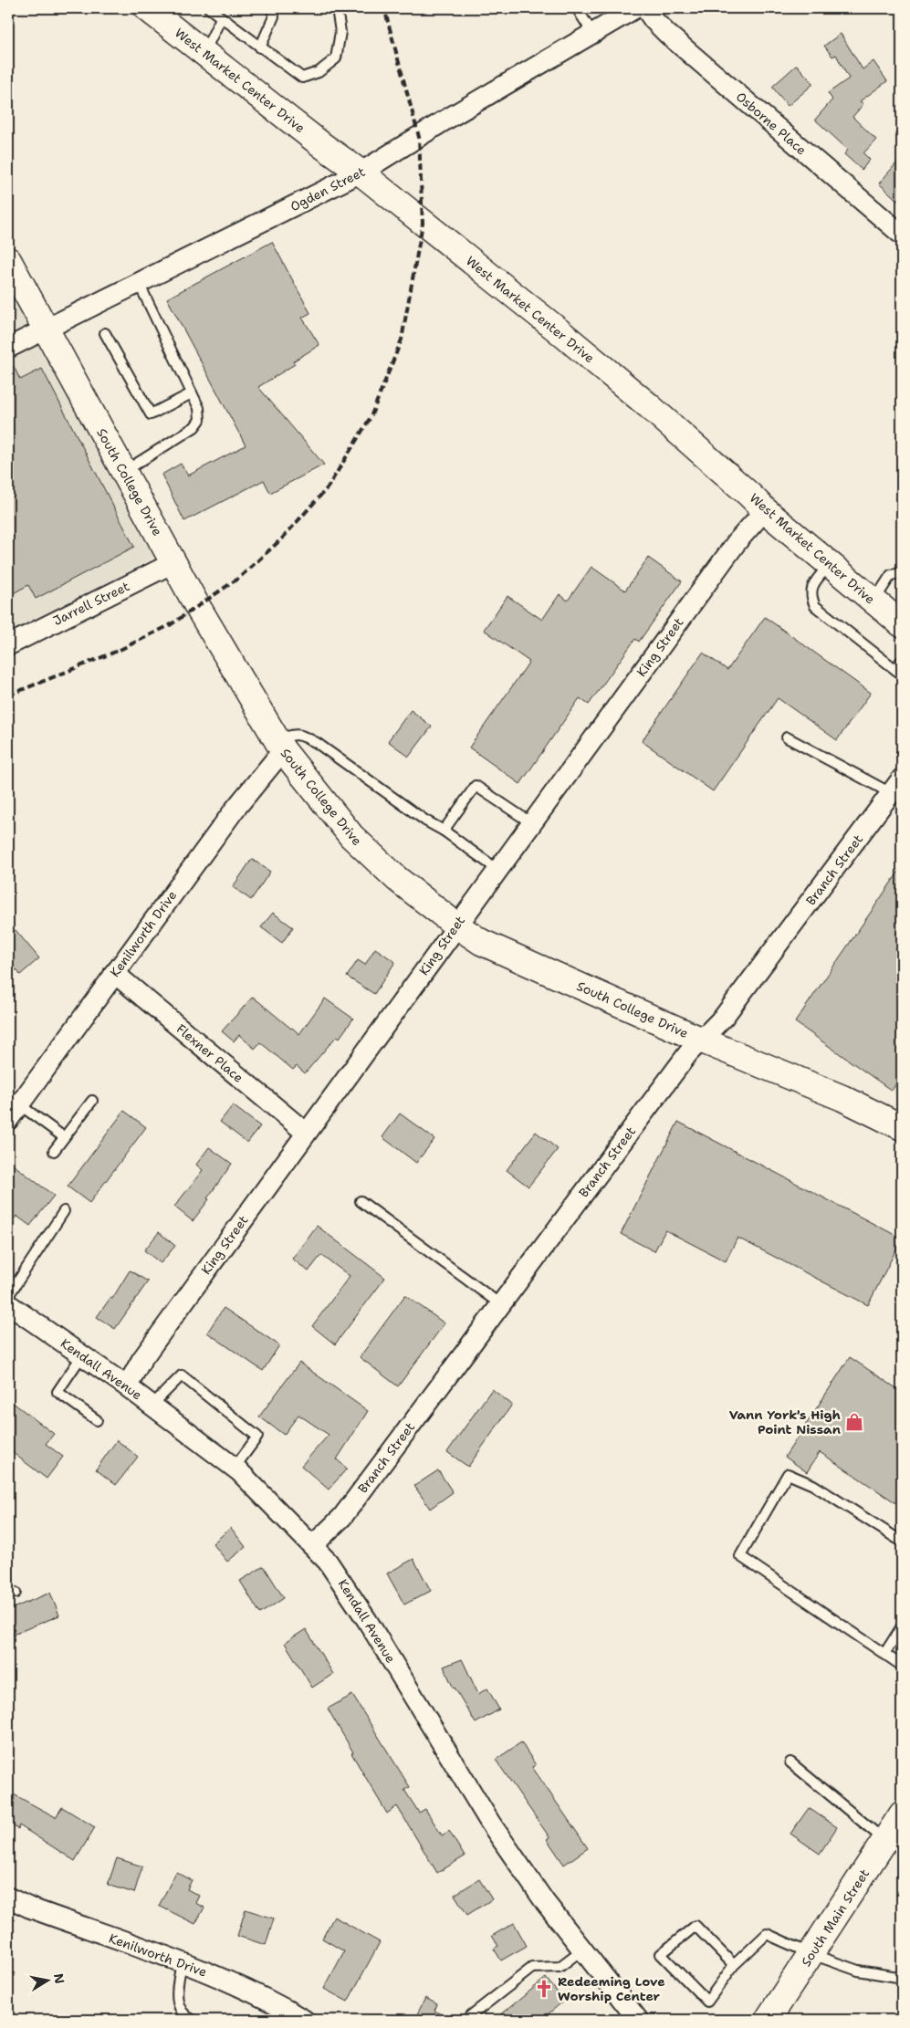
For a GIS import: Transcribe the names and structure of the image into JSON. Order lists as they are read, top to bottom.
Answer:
{
  "streets": {
    "main road": ["West Market Center Drive", "South College Drive", "South Main Street"],
    "street": [
      "Osborne Place",
      "Ogden Street",
      "Jarrell Street",
      "King Street",
      "Branch Street",
      "Kenilworth Drive",
      "Flexner Place",
      "Kendall Avenue"
    ]
  },
  "crossings": [
    ["West Market Center Drive", "Ogden Street"],
    ["West Market Center Drive", "King Street"],
    ["Ogden Street", "South College Drive"],
    ["South College Drive", "Jarrell Street"],
    ["South College Drive", "King Street"],
    ["South College Drive", "Branch Street"],
    ["South College Drive", "Kenilworth Drive"],
    ["King Street", "Flexner Place"],
    ["King Street", "Kendall Avenue"],
    ["Branch Street", "Kendall Avenue"],
    ["Kenilworth Drive", "Flexner Place"]
  ],
  "places": {
    "shop": ["Vann York's High Point Nissan"],
    "church": ["Redeeming Love Worship Center"]
  },
  "north": "right"
}
